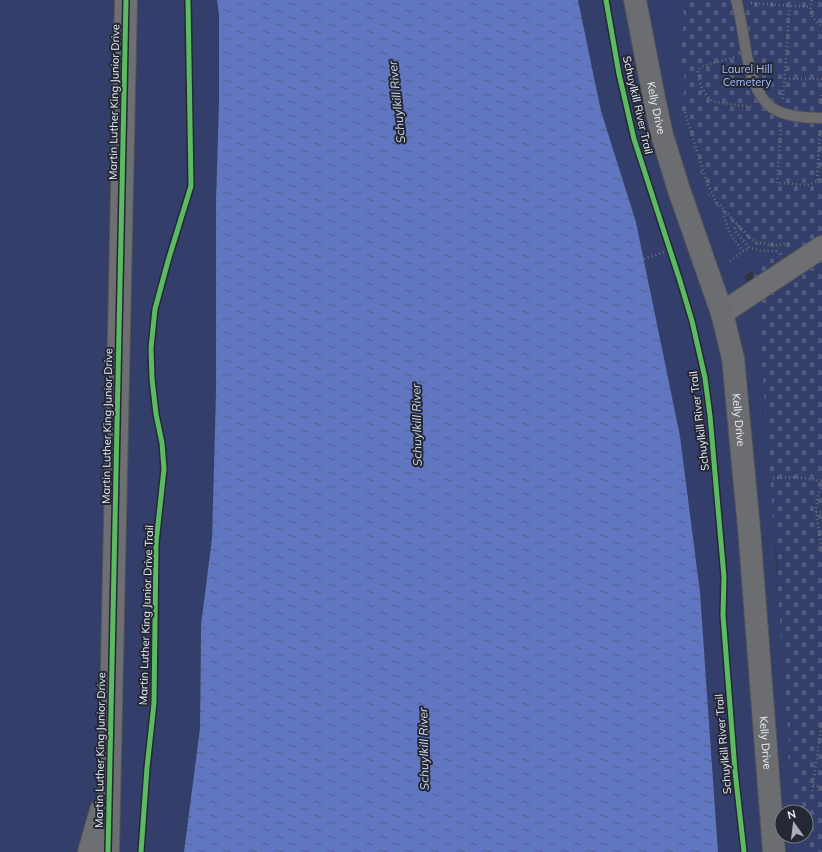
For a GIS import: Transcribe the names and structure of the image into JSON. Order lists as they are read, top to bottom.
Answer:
{
  "streets": {
    "main road": ["Martin Luther King Junior Drive", "Kelly Drive"],
    "cycle path": ["Schuylkill River Trail", "Martin Luther King Junior Drive Trail"]
  },
  "water": ["Schuylkill River"],
  "parks": ["Laurel Hill Cemetery"],
  "north": "top"
}
